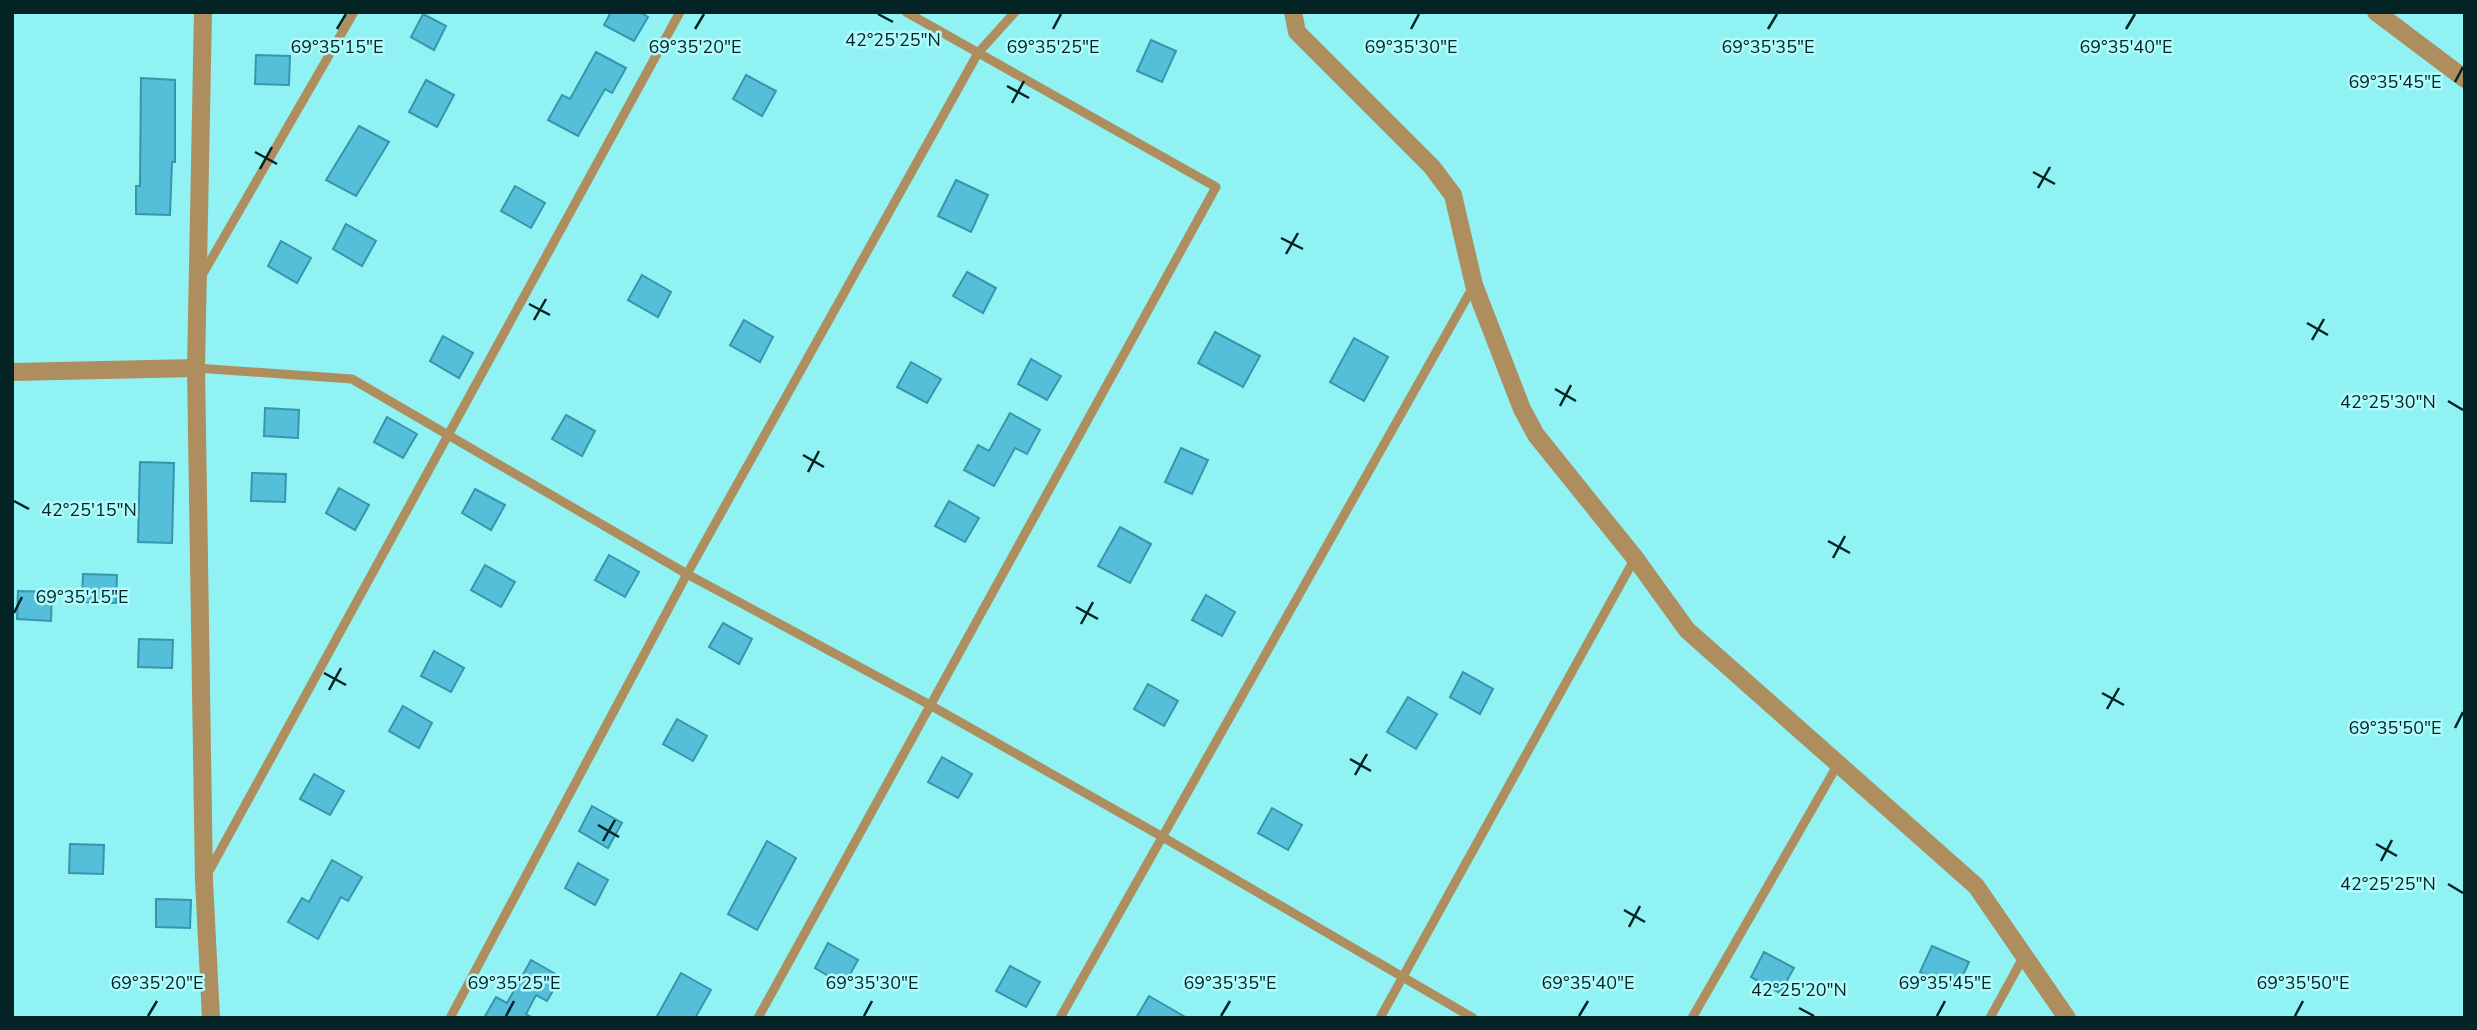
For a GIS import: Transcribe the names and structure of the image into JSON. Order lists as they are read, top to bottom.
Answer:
{
  "coordinates": [
    "42°25'25\"N",
    "69°35'15\"E",
    "69°35'20\"E",
    "69°35'25\"E",
    "69°35'30\"E",
    "69°35'35\"E",
    "69°35'40\"E",
    "69°35'45\"E",
    "42°25'30\"N",
    "42°25'15\"N",
    "69°35'50\"E",
    "42°25'20\"N"
  ]
}
